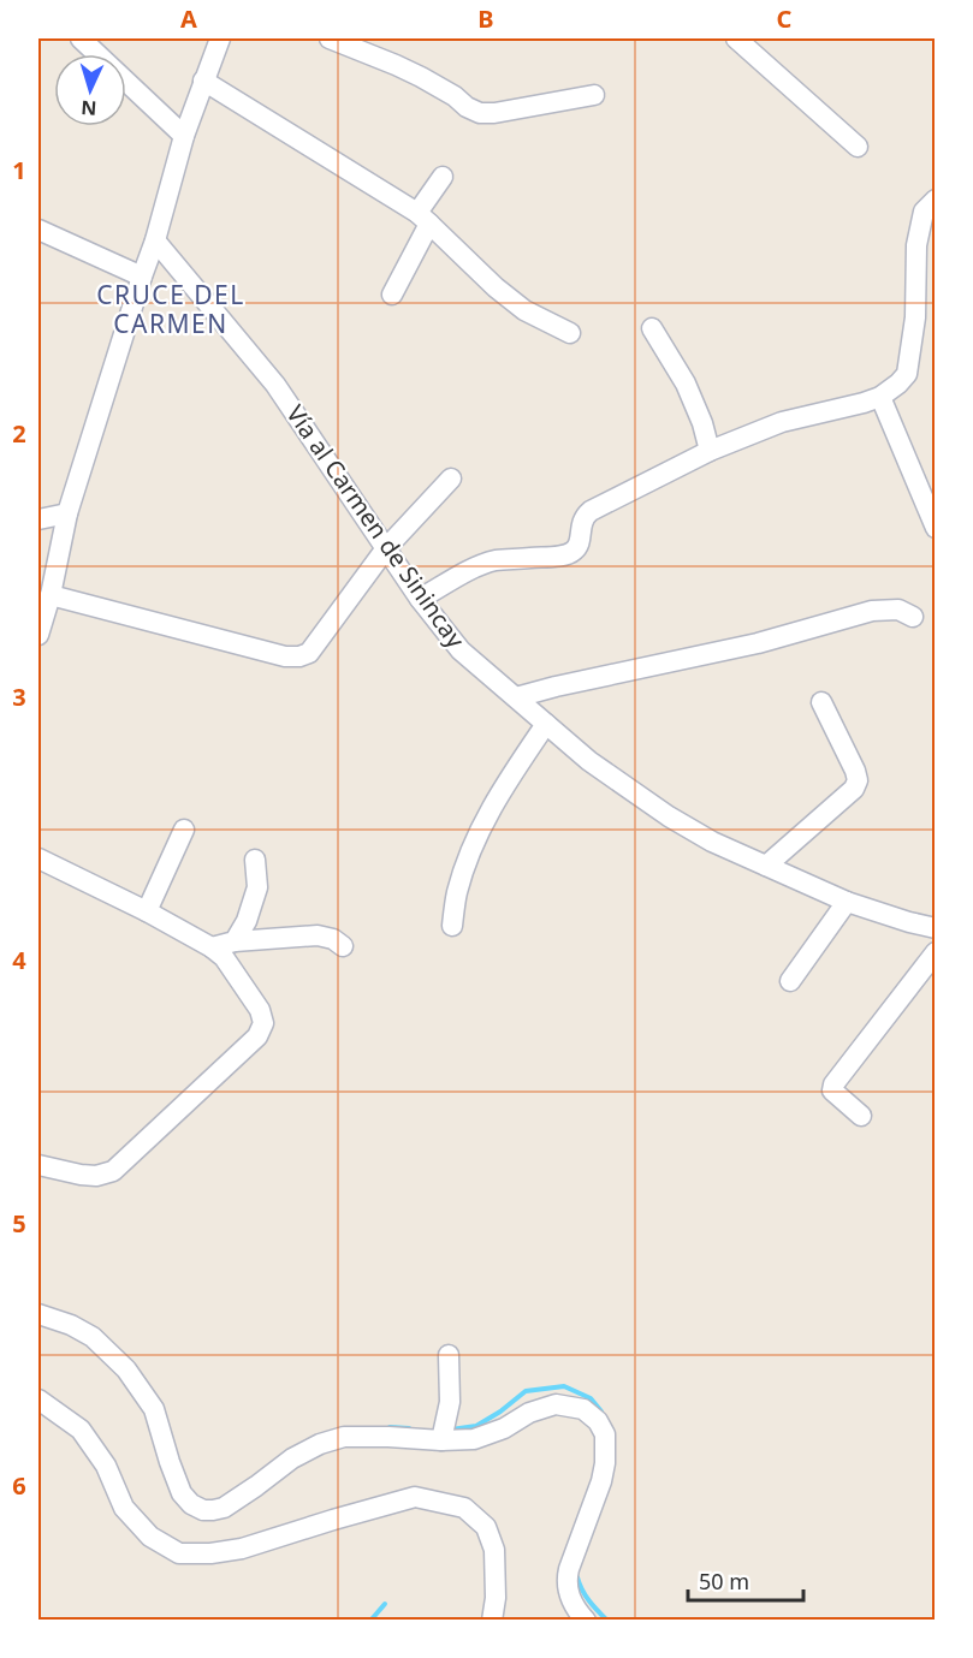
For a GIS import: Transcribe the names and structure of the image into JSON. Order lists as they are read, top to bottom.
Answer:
{
  "streets": {
    "street": ["Vía al Carmen de Sinincay"]
  },
  "districts": ["CRUCE DEL CARMEN"],
  "scale_bar": "50 m",
  "north": "bottom",
  "grid": {
    "columns": ["A", "B", "C"],
    "rows": [
      "1",
      "2",
      "3",
      "4",
      "5",
      "6"
    ]
  }
}
